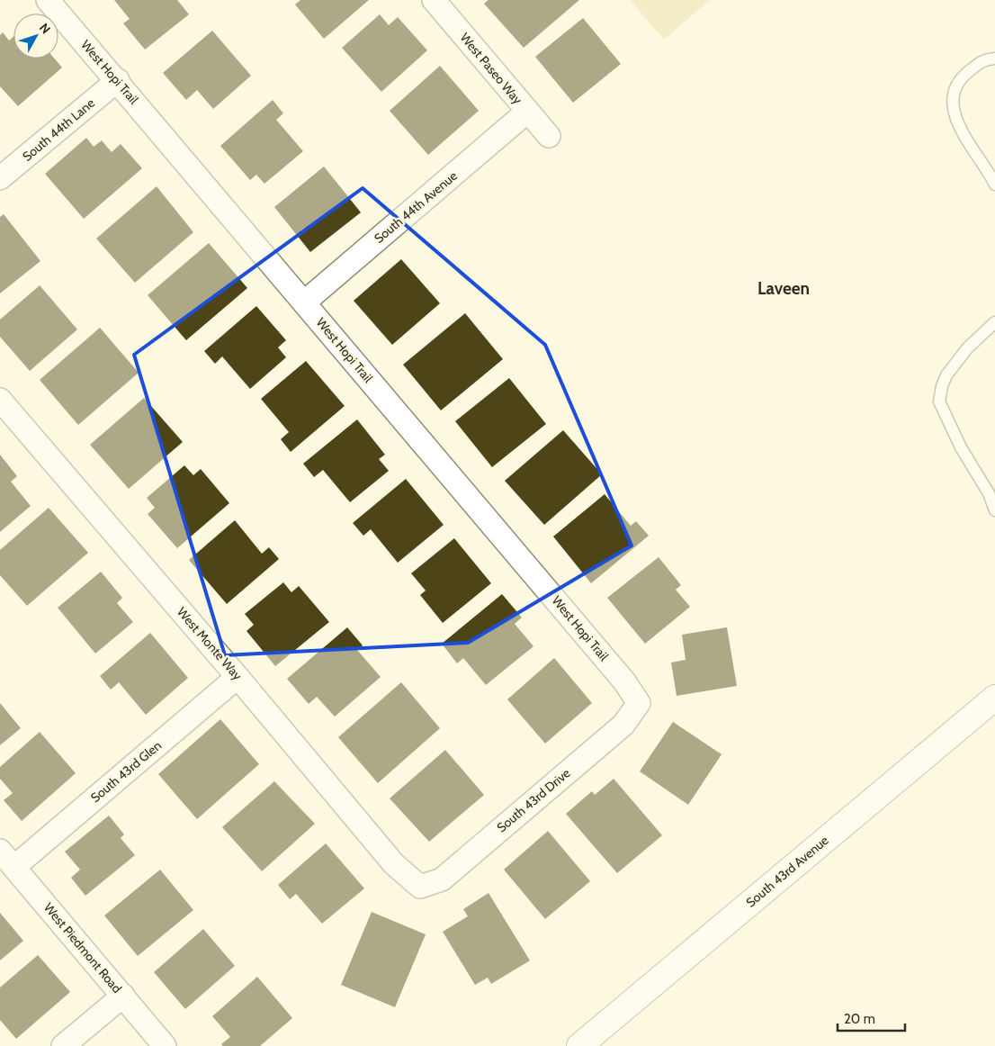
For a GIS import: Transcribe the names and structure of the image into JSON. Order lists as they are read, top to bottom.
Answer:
{
  "streets": {
    "street": [
      "West Paseo Way",
      "West Hopi Trail",
      "South 44th Lane",
      "South 44th Avenue",
      "West Monte Way",
      "South 43rd Glen",
      "South 43rd Drive",
      "South 43rd Avenue",
      "West Piedmont Road"
    ]
  },
  "crossings": [
    ["West Paseo Way", "South 44th Avenue"],
    ["West Hopi Trail", "South 44th Lane"],
    ["West Hopi Trail", "South 44th Avenue"],
    ["West Hopi Trail", "South 43rd Drive"],
    ["West Monte Way", "South 43rd Glen"],
    ["West Monte Way", "South 43rd Drive"],
    ["South 43rd Glen", "West Piedmont Road"]
  ],
  "districts": ["Laveen"],
  "scale_bar": "20 m",
  "north": "top right"
}
